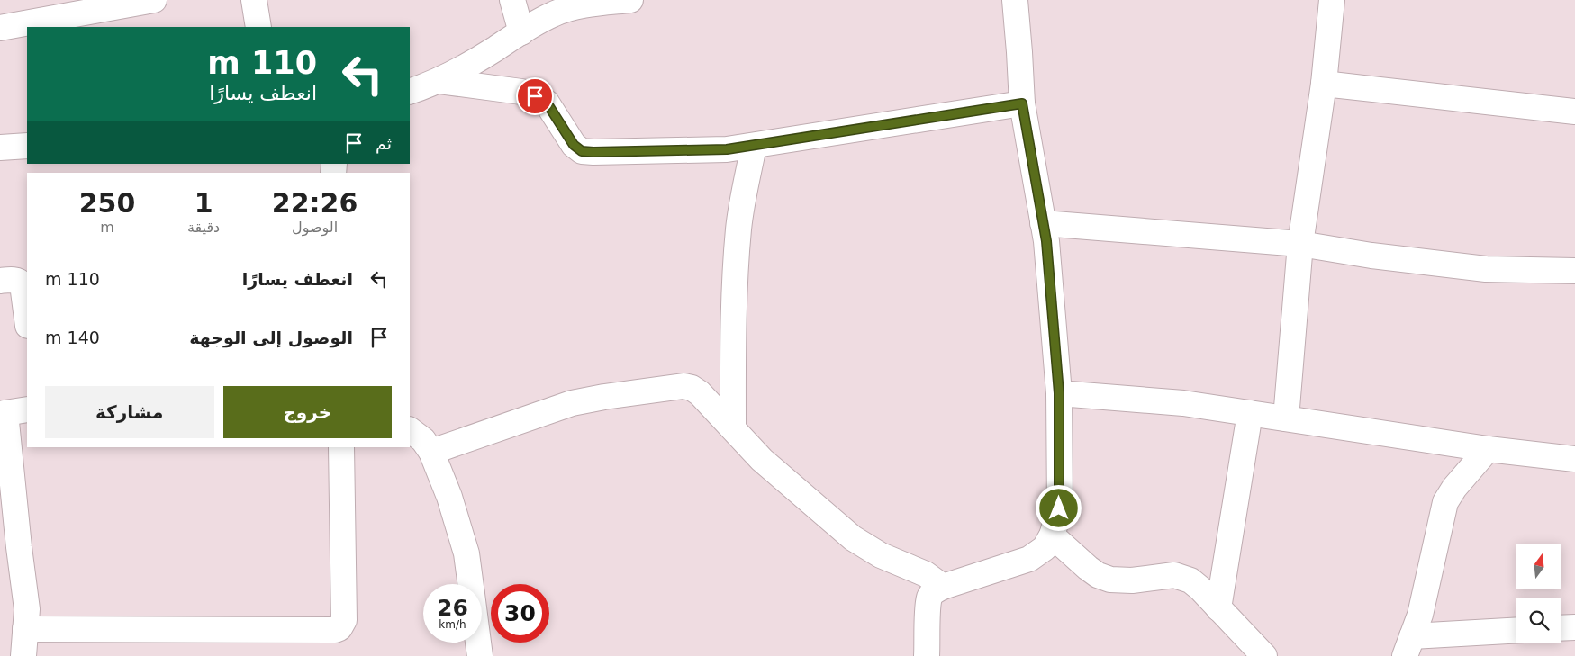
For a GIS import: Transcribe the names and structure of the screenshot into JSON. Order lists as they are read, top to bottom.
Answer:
{
  "north": "top",
  "page": {
    "turn": ["110 m", "انعطف يسارًا"],
    "then": "ثم",
    "eta": [
      "22:26",
      "الوصول",
      "1",
      "دقيقة",
      "250",
      "m"
    ],
    "list": [
      {
        "name": "انعطف يسارًا",
        "value": "110 m"
      },
      {
        "name": "الوصول إلى الوجهة",
        "value": "140 m"
      }
    ],
    "buttons": ["خروج", "مشاركة"],
    "speed": "26 km/h",
    "limit": "30"
  }
}
